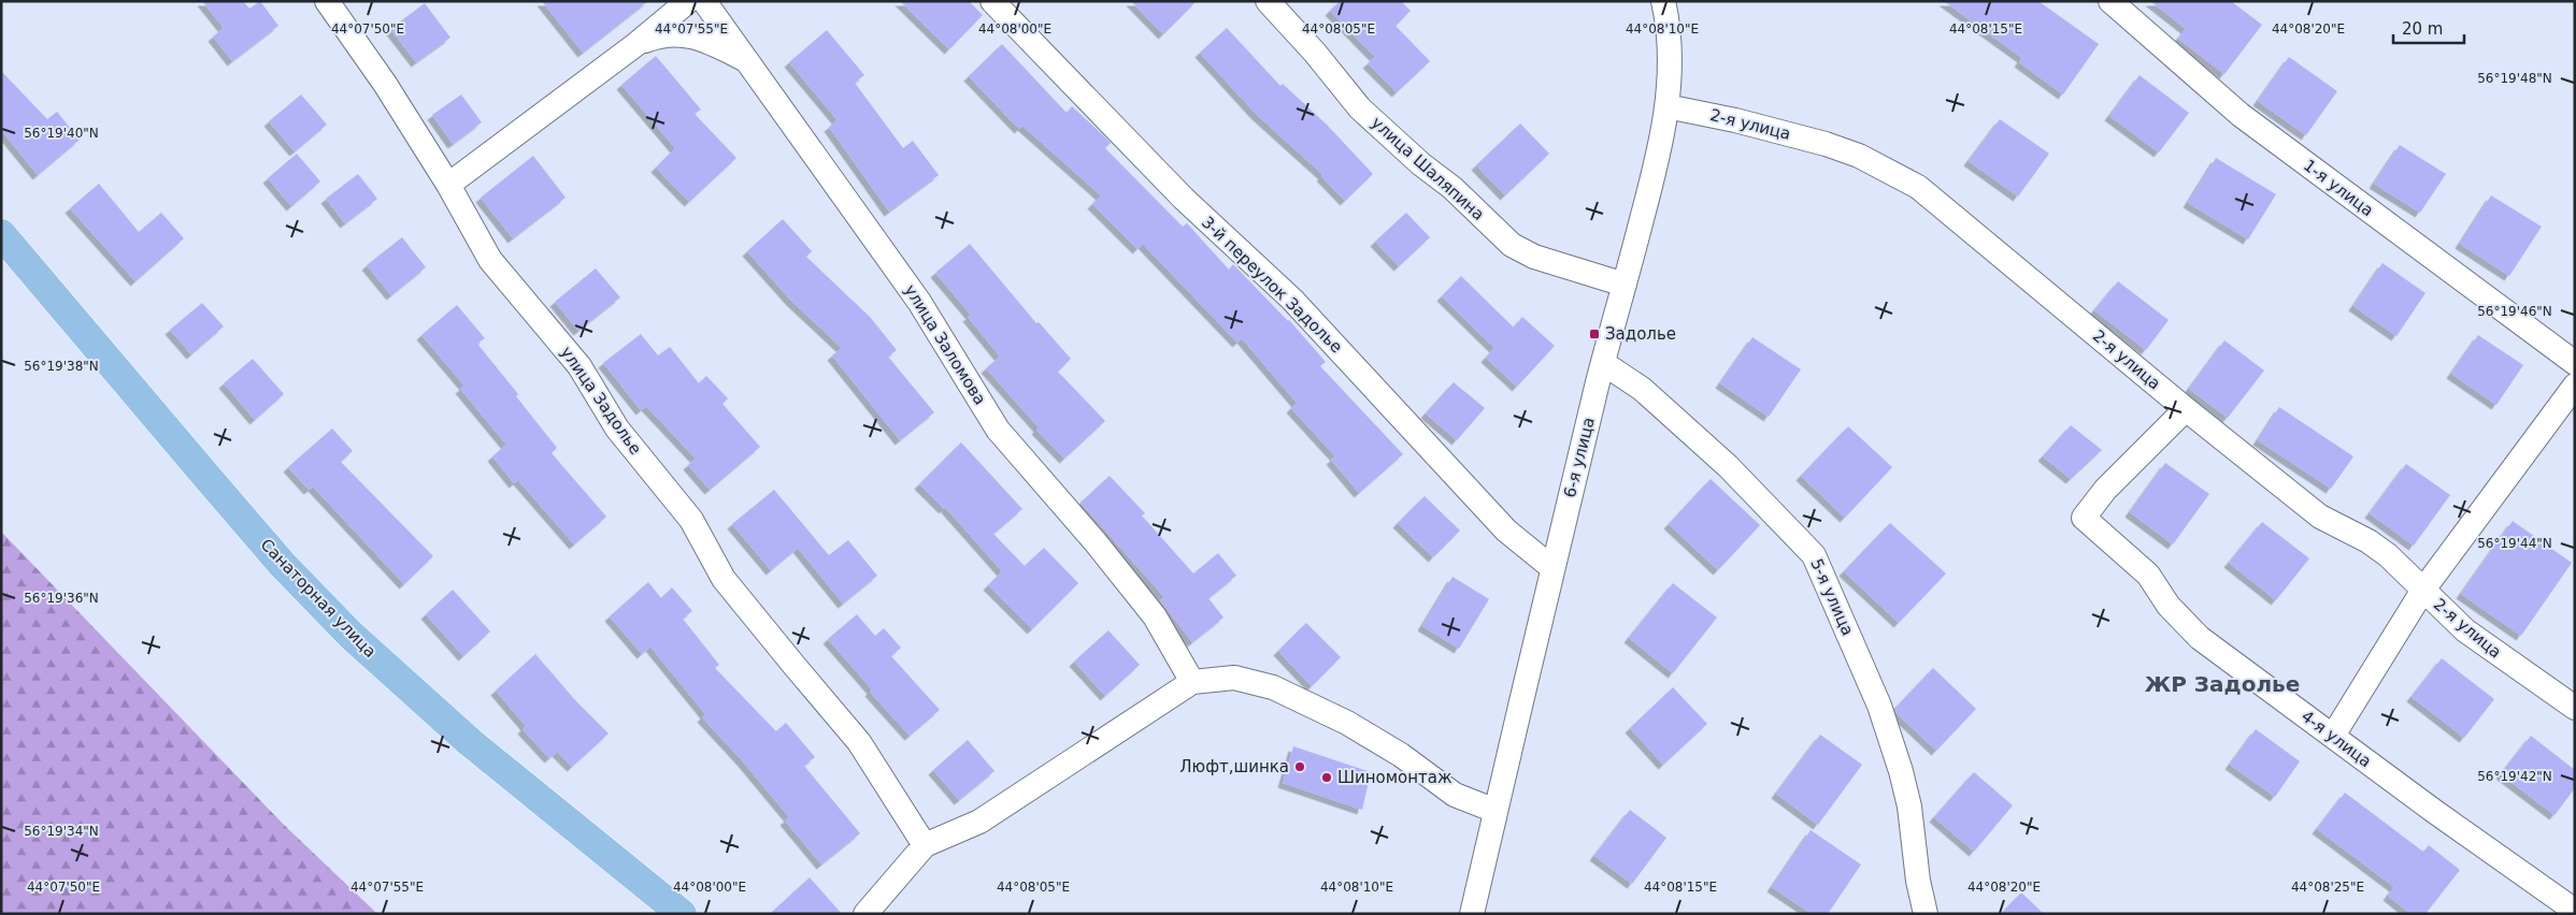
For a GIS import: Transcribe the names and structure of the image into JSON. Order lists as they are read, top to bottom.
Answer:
{
  "streets": {
    "main road": ["Санаторная улица"],
    "street": [
      "2-я улица",
      "улица Шаляпина",
      "1-я улица",
      "3-й переулок Задолье",
      "улица Заломова",
      "улица Задолье",
      "6-я улица",
      "5-я улица",
      "4-я улица"
    ]
  },
  "crossings": [
    ["2-я улица", "6-я улица"],
    ["2-я улица", "4-я улица"],
    ["улица Шаляпина", "6-я улица"],
    ["3-й переулок Задолье", "6-я улица"],
    ["6-я улица", "5-я улица"]
  ],
  "districts": ["ЖР Задолье"],
  "places": {
    "transit": ["Задолье"],
    "other": ["Люфт,шинка", "Шиномонтаж"]
  },
  "scale_bar": "20 m",
  "coordinates": [
    "44°07'50\"E",
    "44°08'05\"E",
    "44°08'10\"E",
    "44°07'55\"E",
    "44°08'00\"E",
    "44°08'15\"E",
    "44°08'20\"E",
    "56°19'48\"N",
    "56°19'40\"N",
    "56°19'46\"N",
    "56°19'38\"N",
    "56°19'44\"N",
    "56°19'36\"N",
    "56°19'42\"N",
    "56°19'34\"N",
    "44°08'25\"E"
  ]
}
